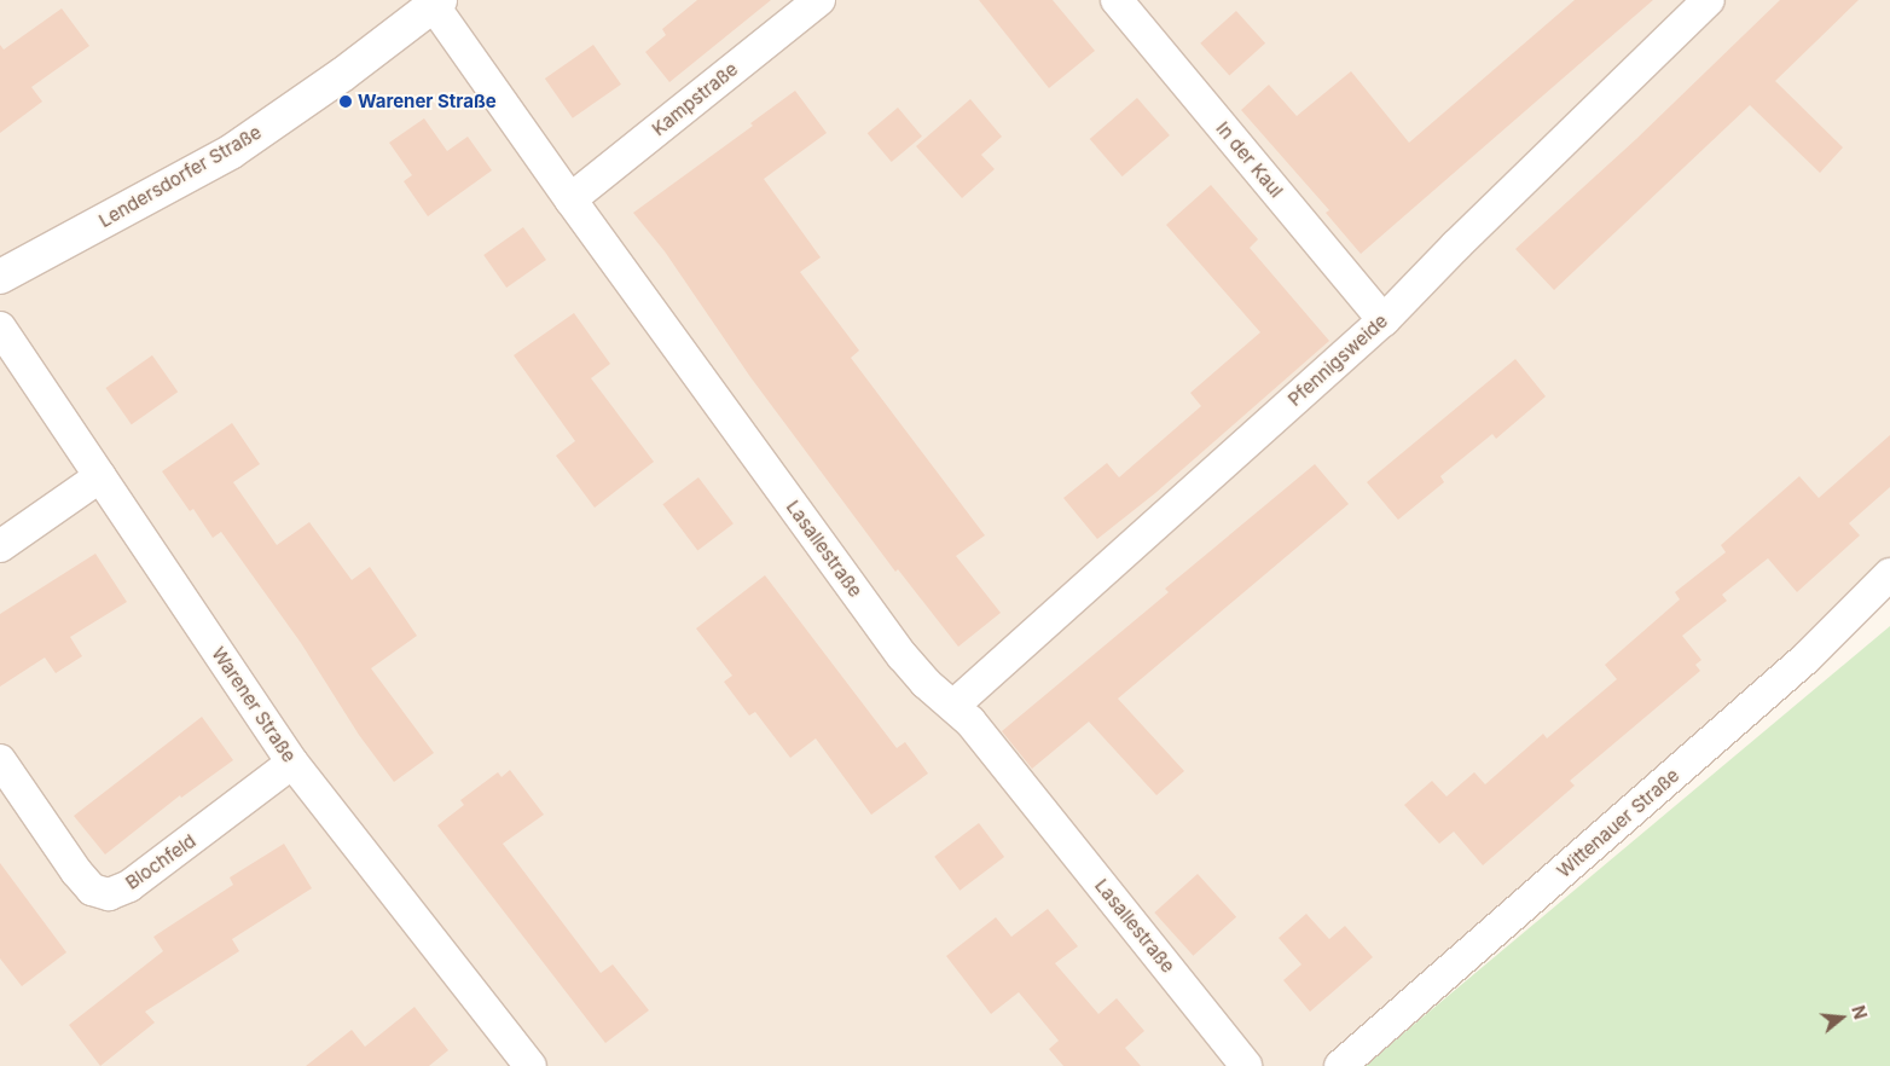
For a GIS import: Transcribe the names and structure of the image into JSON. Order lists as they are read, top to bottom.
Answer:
{
  "streets": {
    "street": [
      "Kampstraße",
      "In der Kaul",
      "Lendersdorfer Straße",
      "Pfennigsweide",
      "Lasallestraße",
      "Warener Straße",
      "Wittenauer Straße",
      "Blochfeld"
    ]
  },
  "crossings": [
    ["Kampstraße", "Lasallestraße"],
    ["In der Kaul", "Pfennigsweide"],
    ["Lendersdorfer Straße", "Lasallestraße"],
    ["Pfennigsweide", "Lasallestraße"],
    ["Warener Straße", "Blochfeld"]
  ],
  "places": ["Warener Straße"],
  "north": "right"
}
